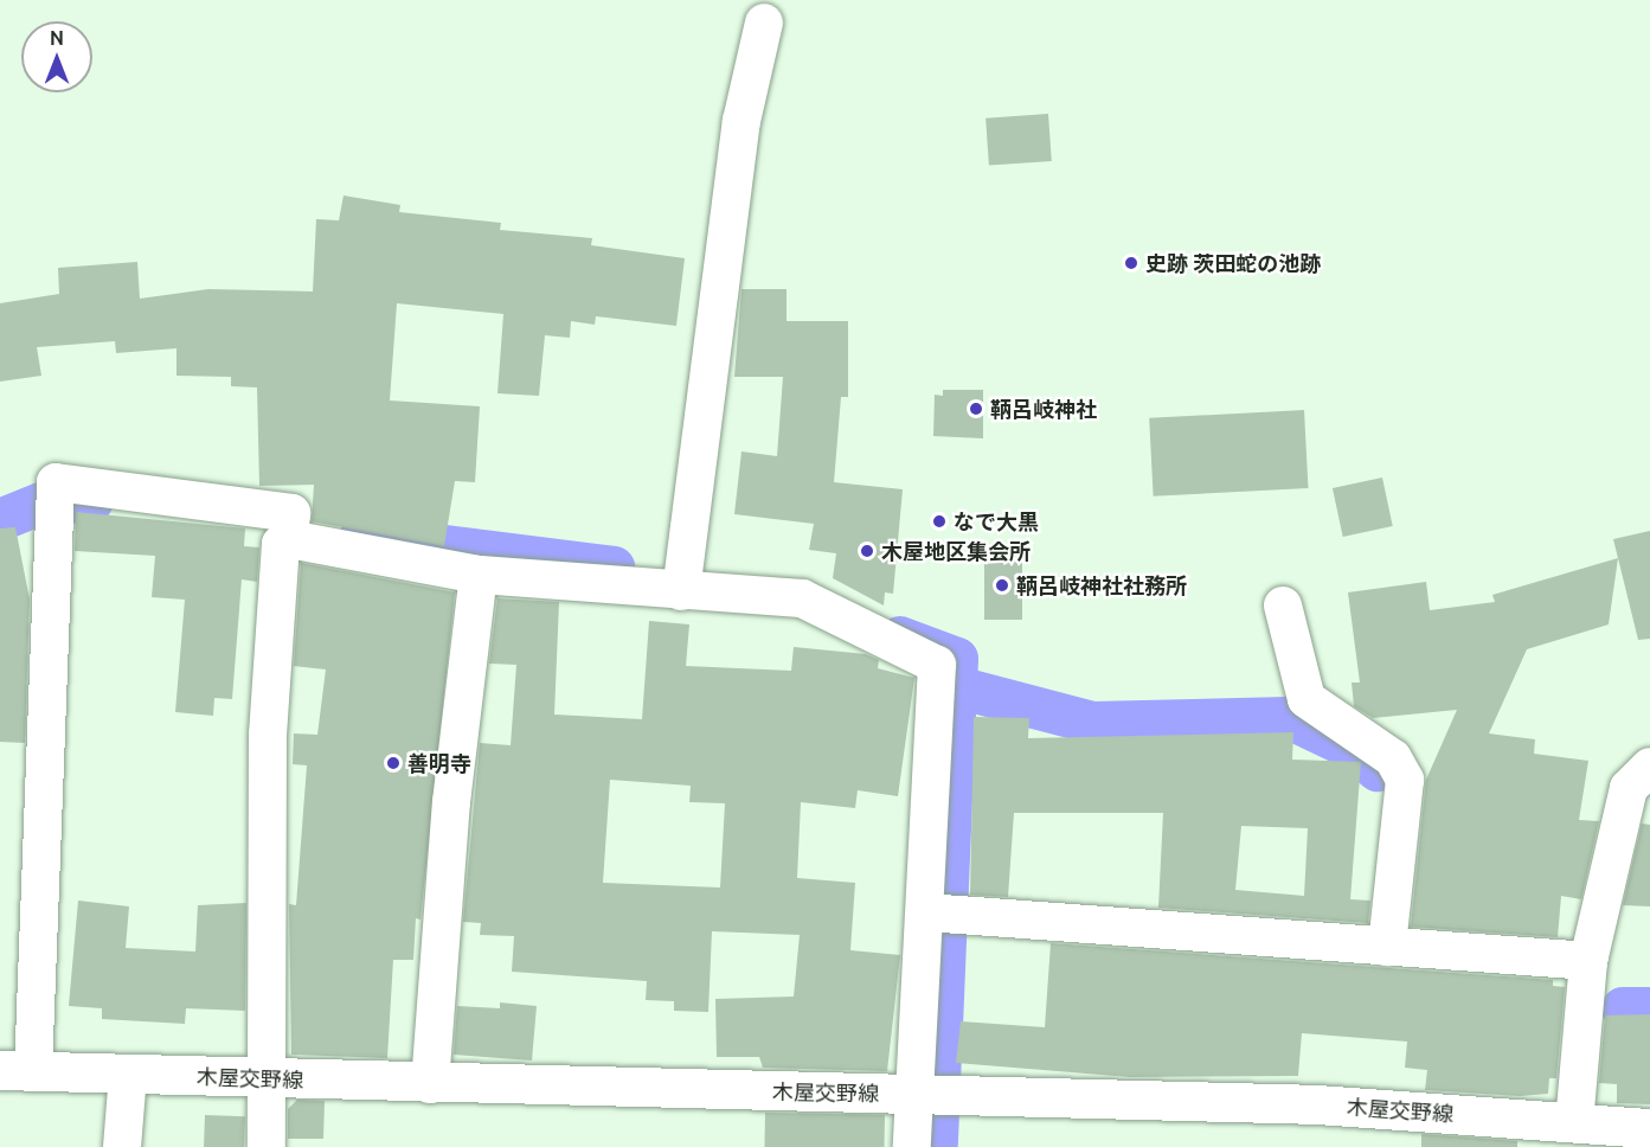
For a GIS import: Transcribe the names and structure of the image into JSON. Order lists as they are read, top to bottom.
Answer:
{
  "streets": {
    "main road": ["木屋交野線"]
  },
  "places": [
    "史跡 茨田蛇の池跡",
    "鞆呂岐神社",
    "なで大黒",
    "木屋地区集会所",
    "鞆呂岐神社社務所",
    "善明寺"
  ],
  "north": "top"
}
